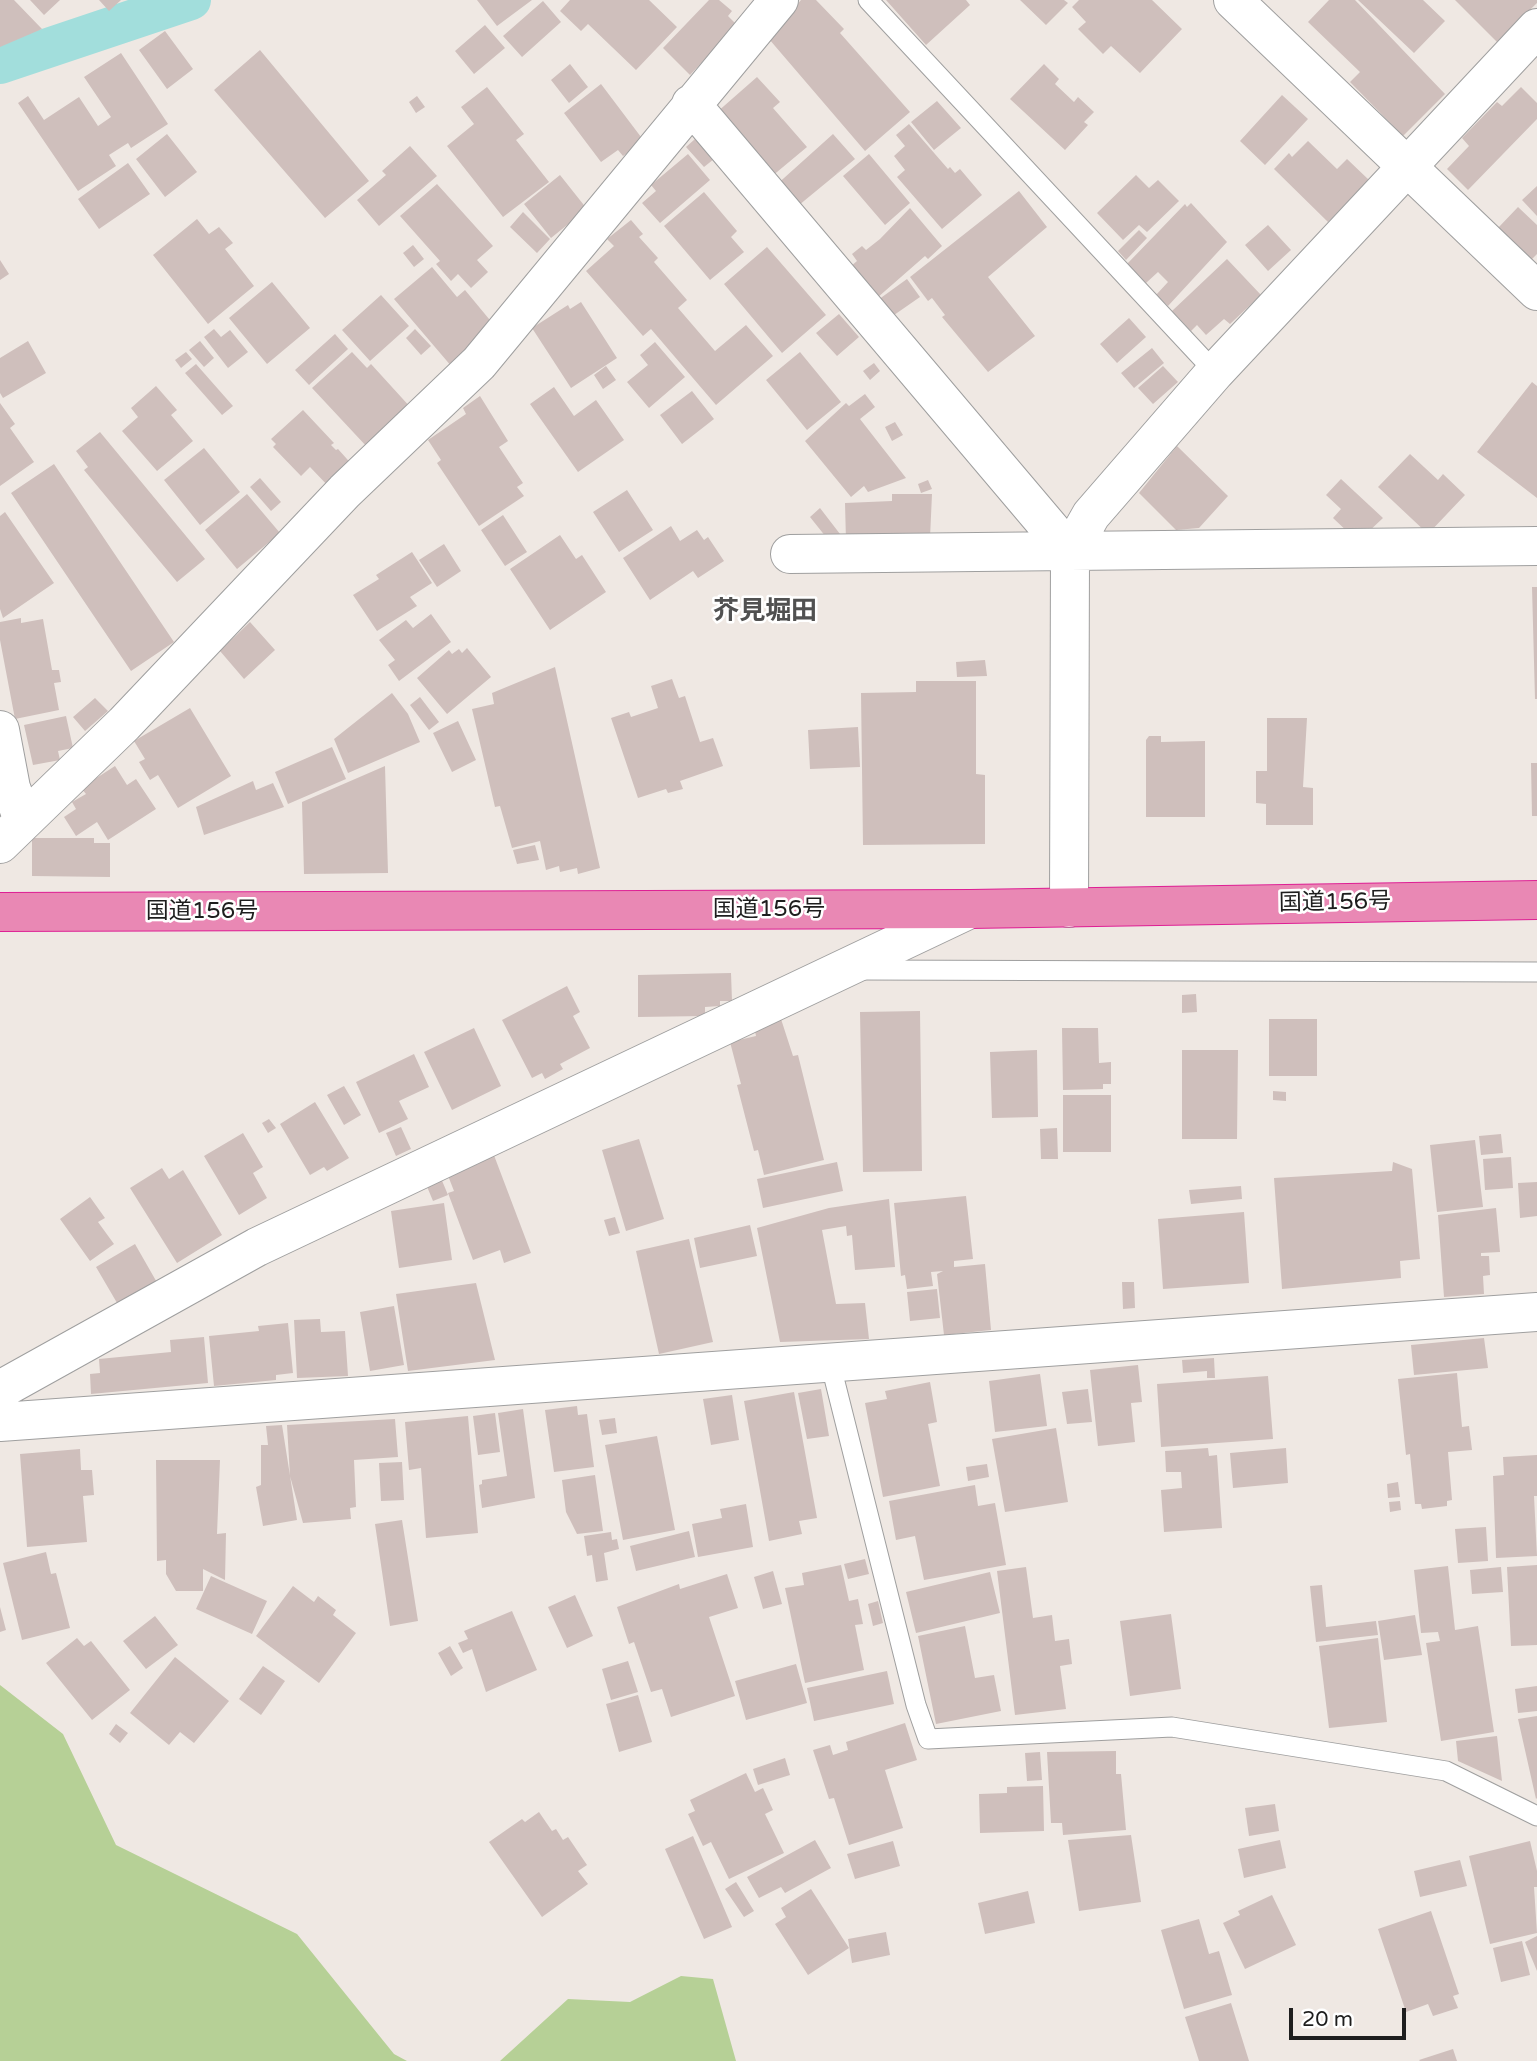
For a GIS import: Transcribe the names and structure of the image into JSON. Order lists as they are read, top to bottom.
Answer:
{
  "streets": {
    "highway": ["国道156号"]
  },
  "districts": ["芥見堀田"],
  "scale_bar": "20 m"
}
